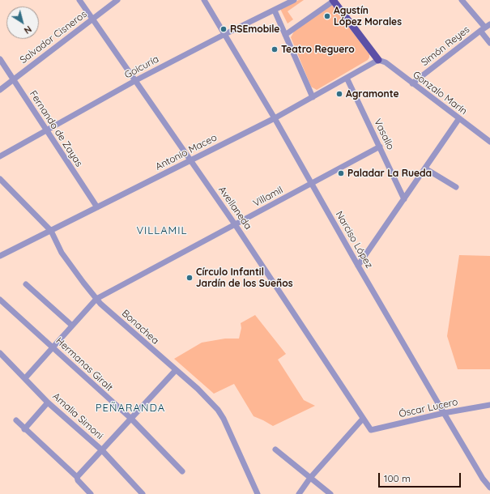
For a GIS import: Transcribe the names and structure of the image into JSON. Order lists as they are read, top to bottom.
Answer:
{
  "streets": {
    "street": [
      "Salvador Cisneros",
      "Simón Reyes",
      "Goicuría",
      "Gonzalo Marín",
      "Fernando de Zayas",
      "Vasallo",
      "Antonio Maceo",
      "Villamil",
      "Avellaneda",
      "Narciso López",
      "Bonachea",
      "Hermanas Giralt",
      "Óscar Lucero",
      "Amalia Simoni"
    ]
  },
  "crossings": [
    ["Salvador Cisneros", "Fernando de Zayas"],
    ["Salvador Cisneros", "Avellaneda"],
    ["Simón Reyes", "Gonzalo Marín"],
    ["Goicuría", "Fernando de Zayas"],
    ["Goicuría", "Avellaneda"],
    ["Goicuría", "Narciso López"],
    ["Gonzalo Marín", "Antonio Maceo"],
    ["Fernando de Zayas", "Antonio Maceo"],
    ["Vasallo", "Antonio Maceo"],
    ["Vasallo", "Villamil"],
    ["Antonio Maceo", "Avellaneda"],
    ["Antonio Maceo", "Narciso López"],
    ["Antonio Maceo", "Bonachea"],
    ["Villamil", "Avellaneda"],
    ["Villamil", "Narciso López"],
    ["Villamil", "Bonachea"],
    ["Villamil", "Hermanas Giralt"],
    ["Villamil", "Amalia Simoni"],
    ["Avellaneda", "Óscar Lucero"],
    ["Narciso López", "Óscar Lucero"]
  ],
  "districts": ["VILLAMIL", "PEÑARANDA"],
  "places": [
    "Agustín López Morales",
    "RSEmobile",
    "Teatro Reguero",
    "Agramonte",
    "Paladar La Rueda",
    "Círculo Infantil Jardín de los Sueños"
  ],
  "scale_bar": "100 m",
  "north": "bottom right"
}
